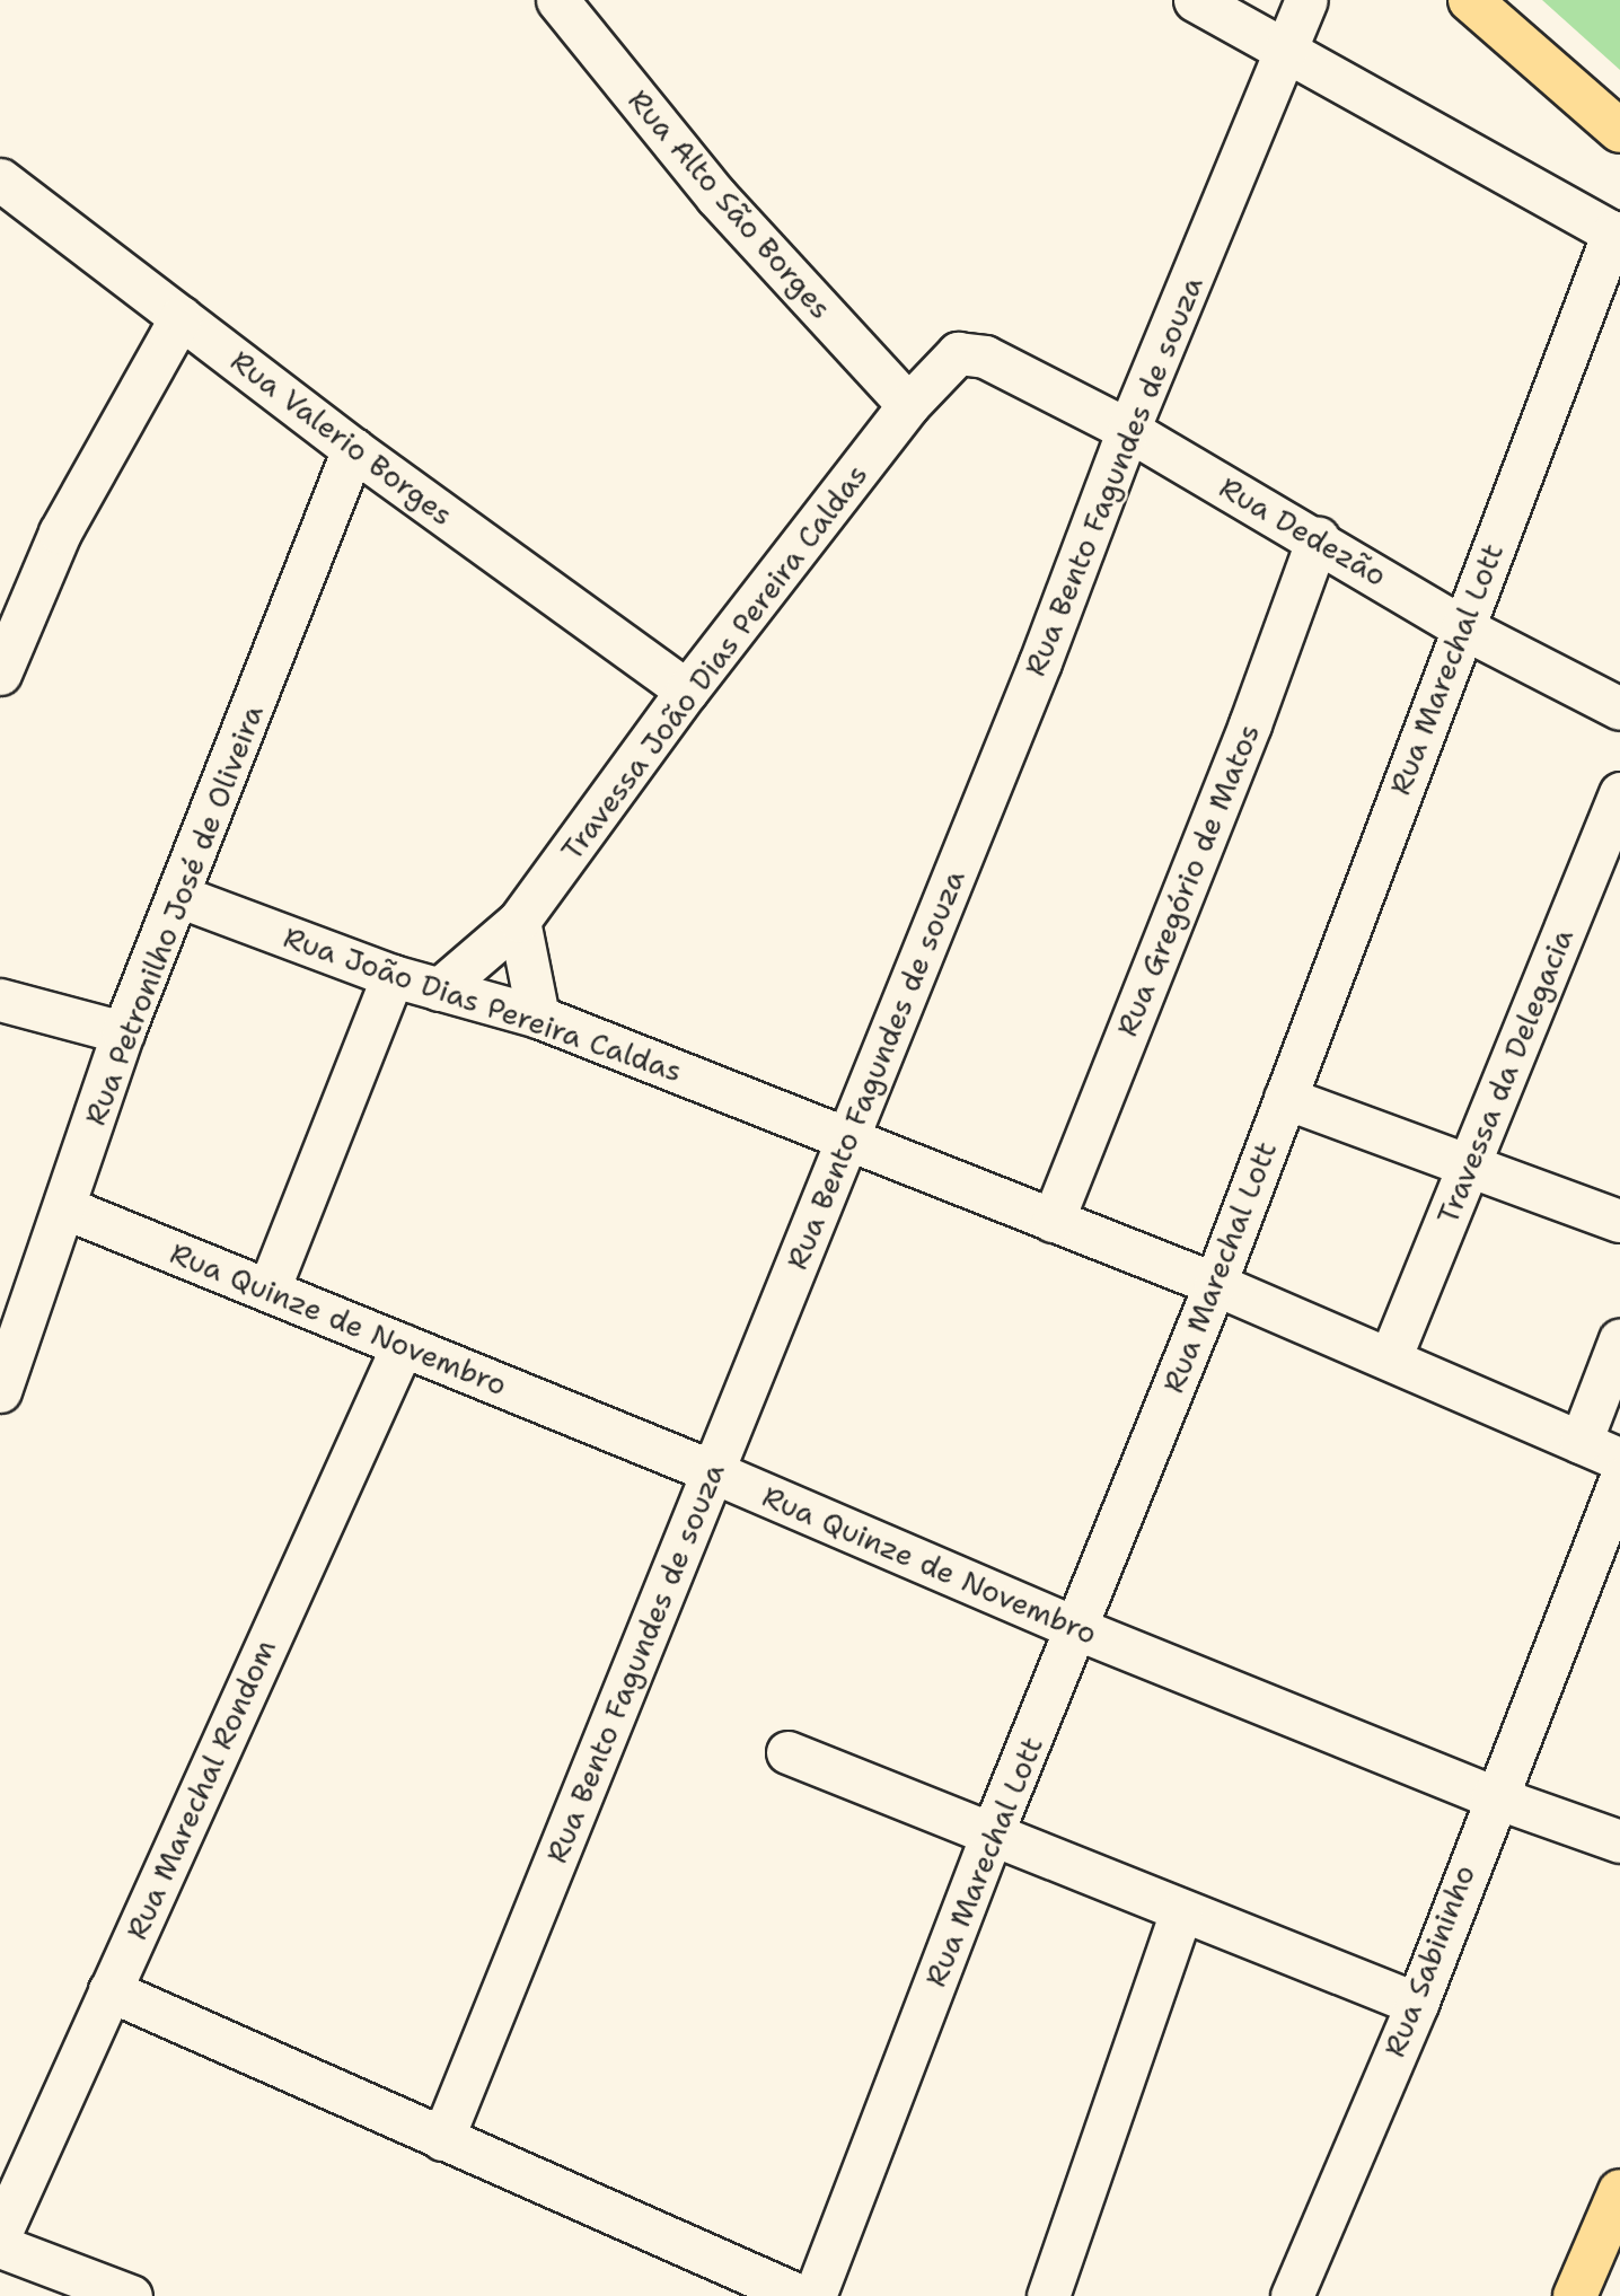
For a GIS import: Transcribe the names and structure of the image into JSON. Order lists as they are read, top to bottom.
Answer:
{
  "streets": {
    "street": [
      "Rua Alto São Borges",
      "Rua Valerio Borges",
      "Rua Bento Fagundes de souza",
      "Rua Dedezão",
      "Travessa João Dias Pereira Caldas",
      "Rua Marechal Lott",
      "Rua Gregório de Matos",
      "Rua Petronilho José de Oliveira",
      "Rua João Dias Pereira Caldas",
      "Travessa da Delegacia",
      "Rua Quinze de Novembro",
      "Rua Marechal Rondom",
      "Rua Sabininho"
    ]
  },
  "crossings": [
    ["Rua Alto São Borges", "Travessa João Dias Pereira Caldas"],
    ["Rua Valerio Borges", "Travessa João Dias Pereira Caldas"],
    ["Rua Valerio Borges", "Rua Petronilho José de Oliveira"],
    ["Rua Bento Fagundes de souza", "Rua Dedezão"],
    ["Rua Bento Fagundes de souza", "Rua João Dias Pereira Caldas"],
    ["Rua Bento Fagundes de souza", "Rua Quinze de Novembro"],
    ["Rua Dedezão", "Travessa João Dias Pereira Caldas"],
    ["Rua Dedezão", "Rua Marechal Lott"],
    ["Rua Dedezão", "Rua Gregório de Matos"],
    ["Travessa João Dias Pereira Caldas", "Rua João Dias Pereira Caldas"],
    ["Rua Marechal Lott", "Rua João Dias Pereira Caldas"],
    ["Rua Marechal Lott", "Rua Quinze de Novembro"],
    ["Rua Gregório de Matos", "Rua João Dias Pereira Caldas"],
    ["Rua Petronilho José de Oliveira", "Rua João Dias Pereira Caldas"],
    ["Rua Petronilho José de Oliveira", "Rua Quinze de Novembro"],
    ["Rua João Dias Pereira Caldas", "Travessa da Delegacia"],
    ["Rua Quinze de Novembro", "Rua Marechal Rondom"],
    ["Rua Quinze de Novembro", "Rua Sabininho"]
  ]
}
